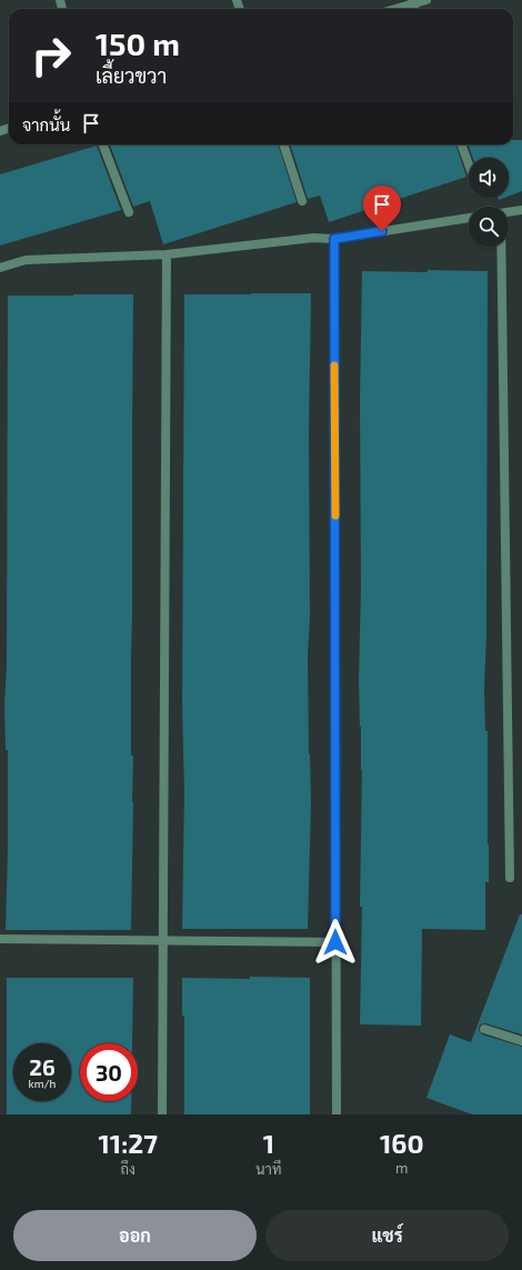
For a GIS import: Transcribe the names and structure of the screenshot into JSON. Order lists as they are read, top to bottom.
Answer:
{
  "page": {
    "turn": ["150 m", "เลี้ยวขวา"],
    "then": "จากนั้น",
    "speed": "26 km/h",
    "limit": "30",
    "eta": [
      "11:27",
      "ถึง",
      "1",
      "นาที",
      "160",
      "m"
    ],
    "buttons": ["ออก", "แชร์"]
  }
}
